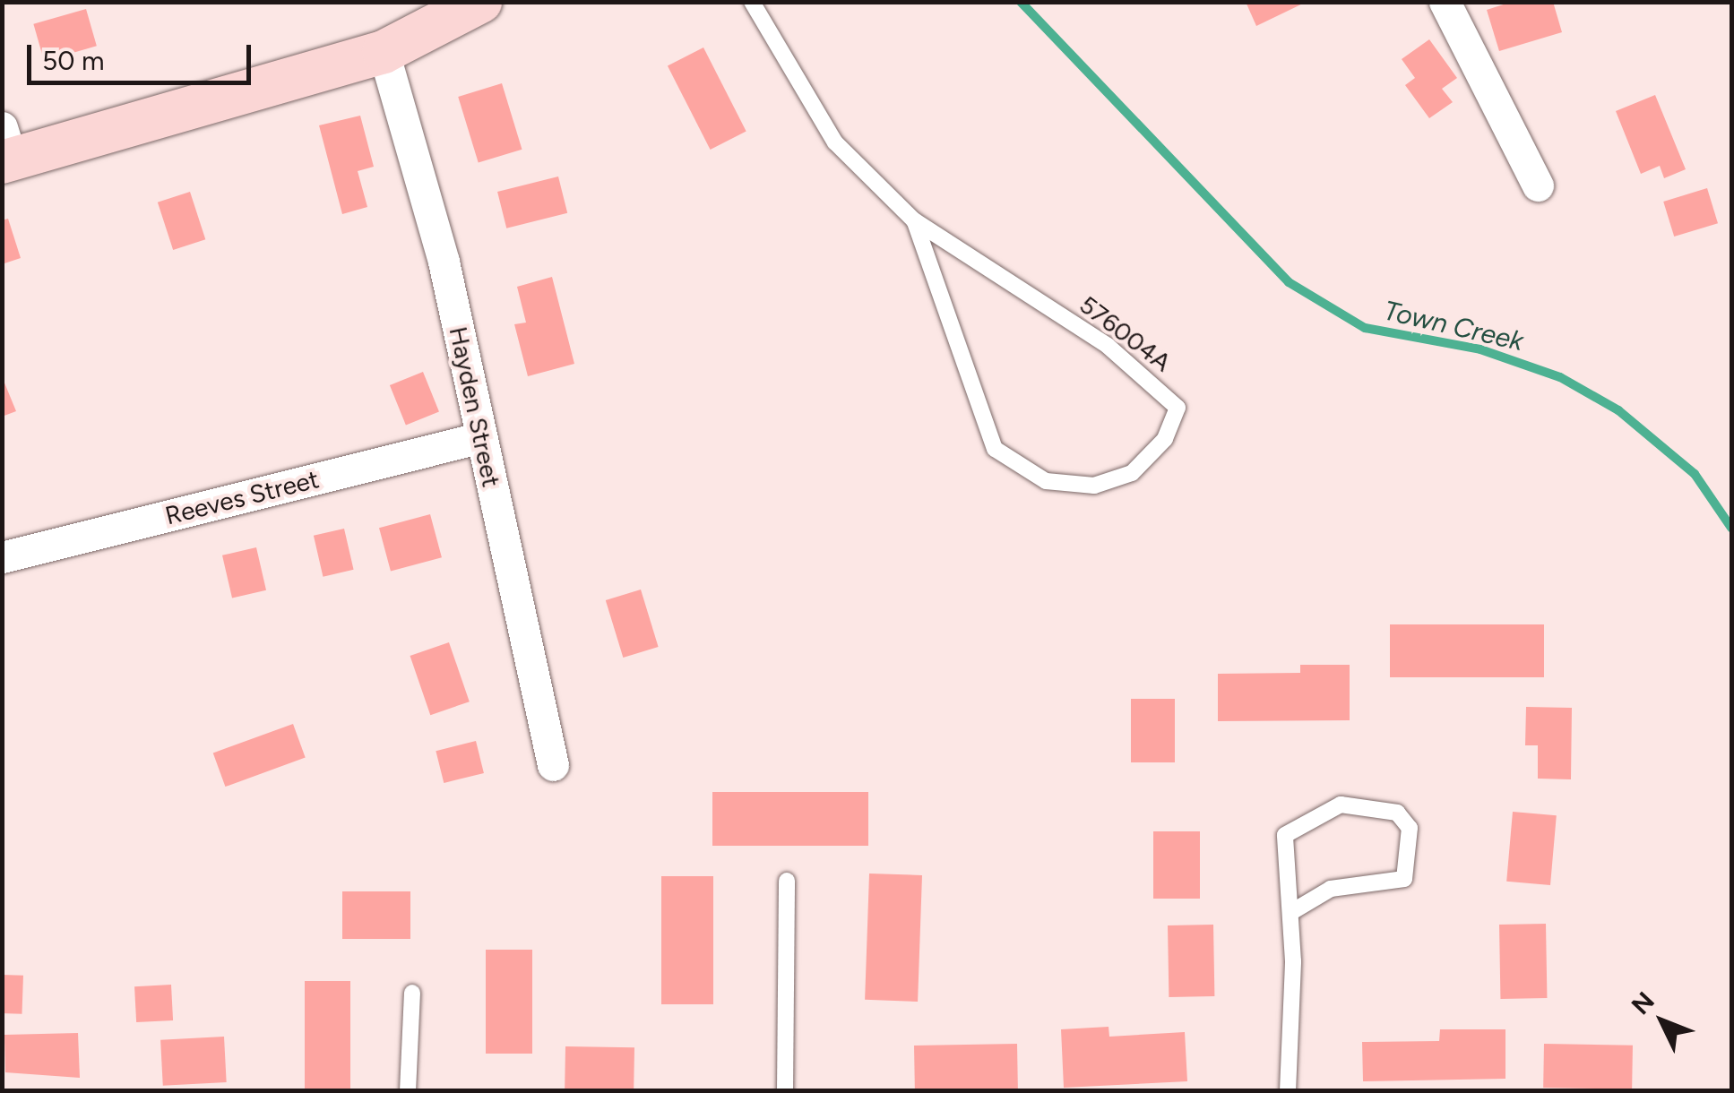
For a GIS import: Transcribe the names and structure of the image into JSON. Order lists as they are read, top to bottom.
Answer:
{
  "streets": {
    "street": ["Hayden Street", "Reeves Street"],
    "lane": ["576004A"]
  },
  "crossings": [
    ["Hayden Street", "Reeves Street"]
  ],
  "water": ["Town Creek"],
  "scale_bar": "50 m",
  "north": "top left"
}
